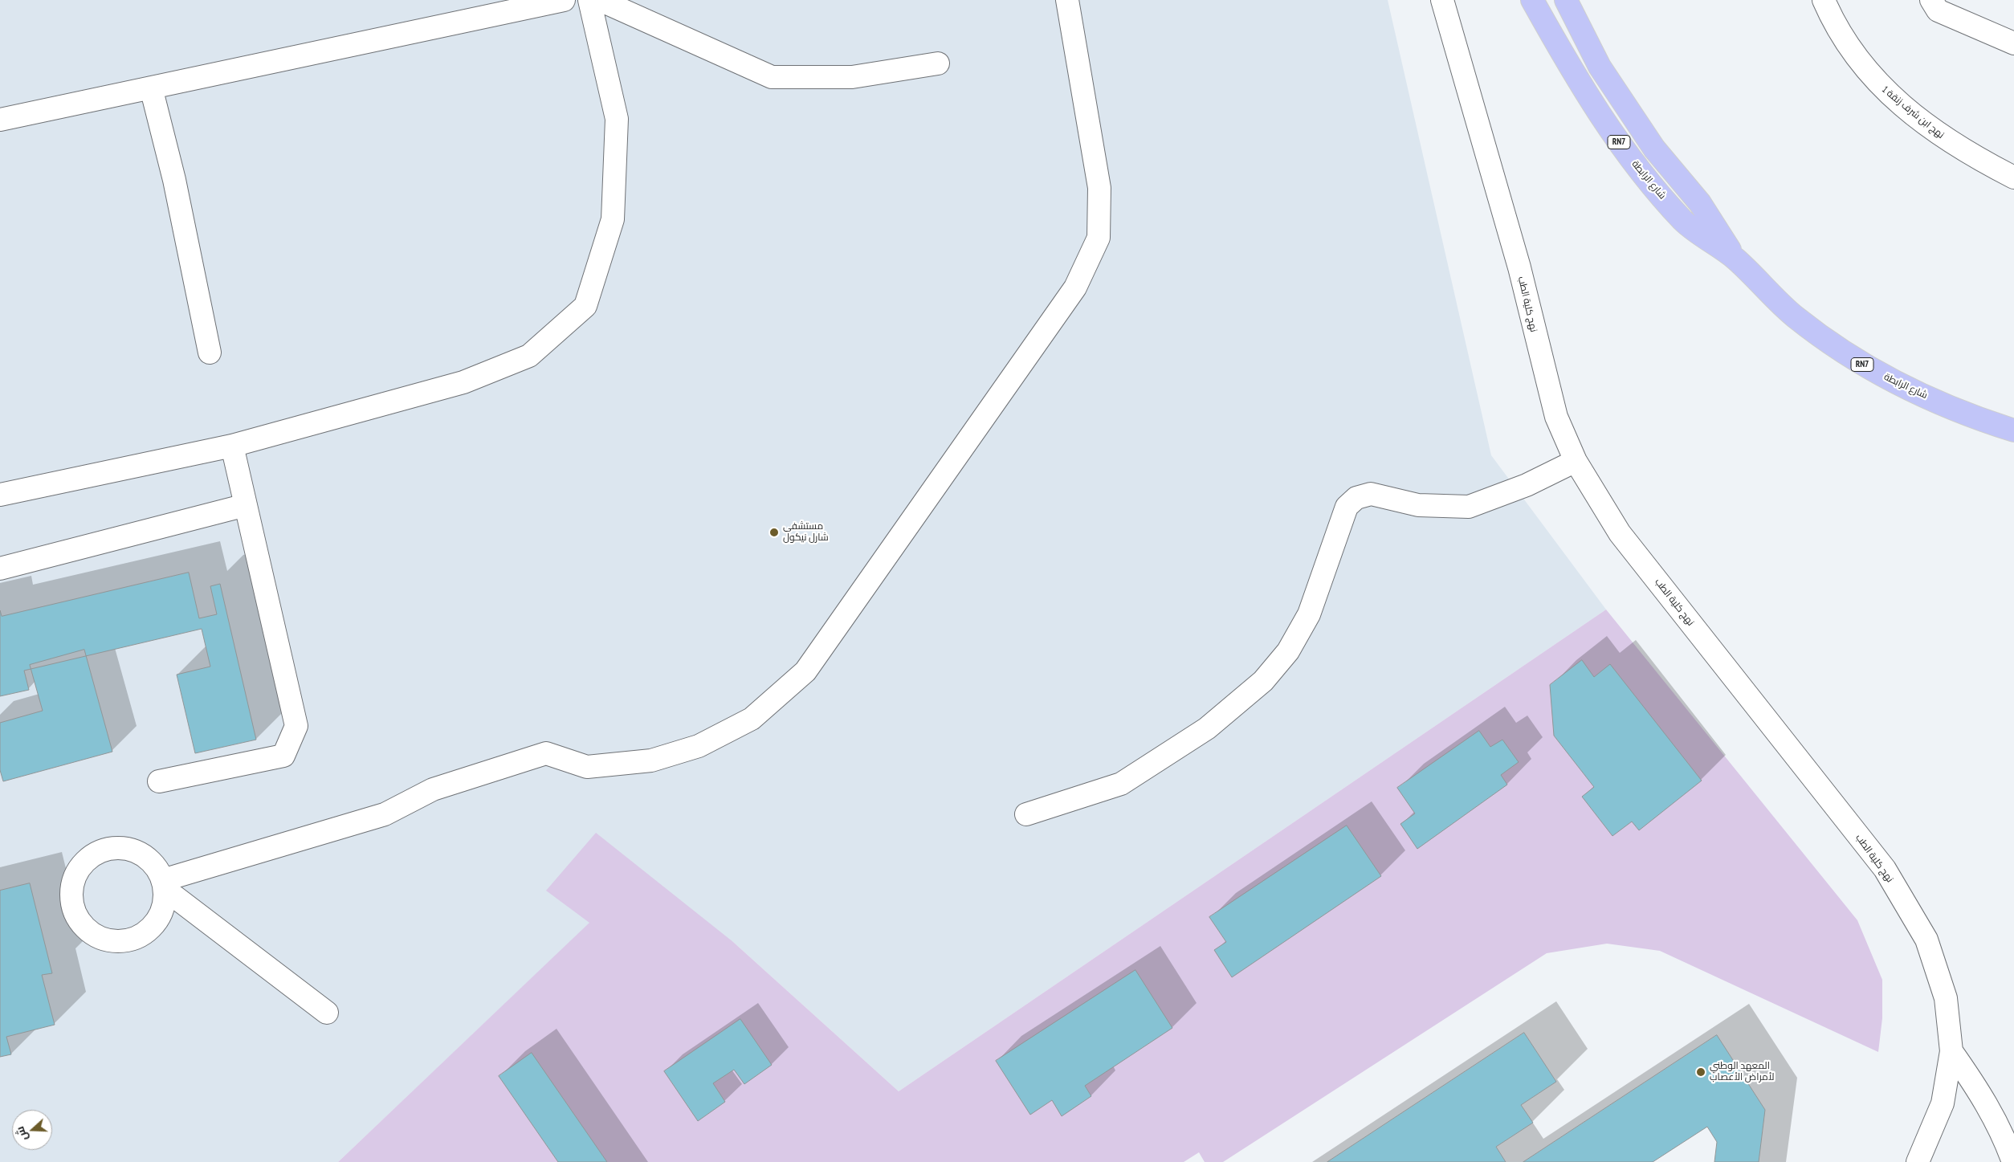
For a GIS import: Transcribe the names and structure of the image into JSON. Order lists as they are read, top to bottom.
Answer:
{
  "streets": {
    "main road": ["RN7", "شارع الرابطة"],
    "street": ["نهج ابن شرف زنقة 1", "نهج كلية الطب"]
  },
  "places": ["مستشفى شارل نيكول", "المعهد الوطني لأمراض الأعصاب"],
  "north": "left"
}
